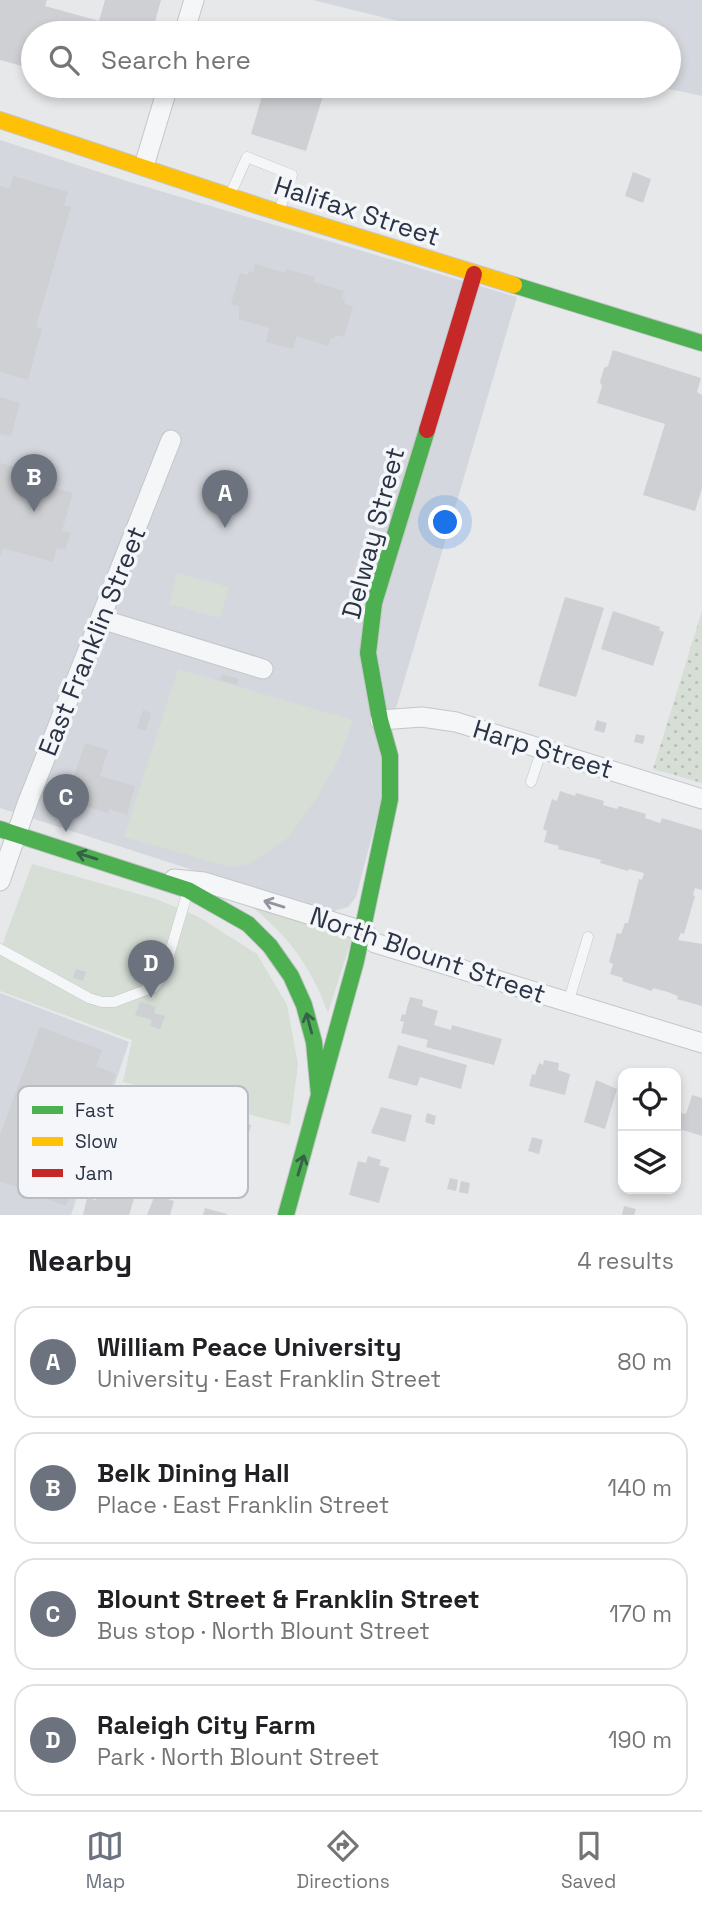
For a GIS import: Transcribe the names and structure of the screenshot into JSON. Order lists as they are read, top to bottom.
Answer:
{
  "streets": {
    "street": [
      "Halifax Street",
      "Delway Street",
      "East Franklin Street",
      "Harp Street",
      "North Blount Street"
    ]
  },
  "crossings": [
    ["Halifax Street", "Delway Street"],
    ["Delway Street", "Harp Street"],
    ["Delway Street", "North Blount Street"],
    ["East Franklin Street", "North Blount Street"]
  ],
  "one_way": ["North Blount Street"],
  "legend": ["Fast", "Slow", "Jam"],
  "page": {
    "search": "Search here",
    "pins": [
      "B",
      "A",
      "C",
      "D"
    ],
    "heading": ["Nearby", "4 results"],
    "list": [
      {
        "mark": "A",
        "name": "William Peace University",
        "note": "University · East Franklin Street",
        "value": "80 m"
      },
      {
        "mark": "B",
        "name": "Belk Dining Hall",
        "note": "Place · East Franklin Street",
        "value": "140 m"
      },
      {
        "mark": "C",
        "name": "Blount Street & Franklin Street",
        "note": "Bus stop · North Blount Street",
        "value": "170 m"
      },
      {
        "mark": "D",
        "name": "Raleigh City Farm",
        "note": "Park · North Blount Street",
        "value": "190 m"
      }
    ],
    "nav": ["Map", "Directions", "Saved"]
  }
}
